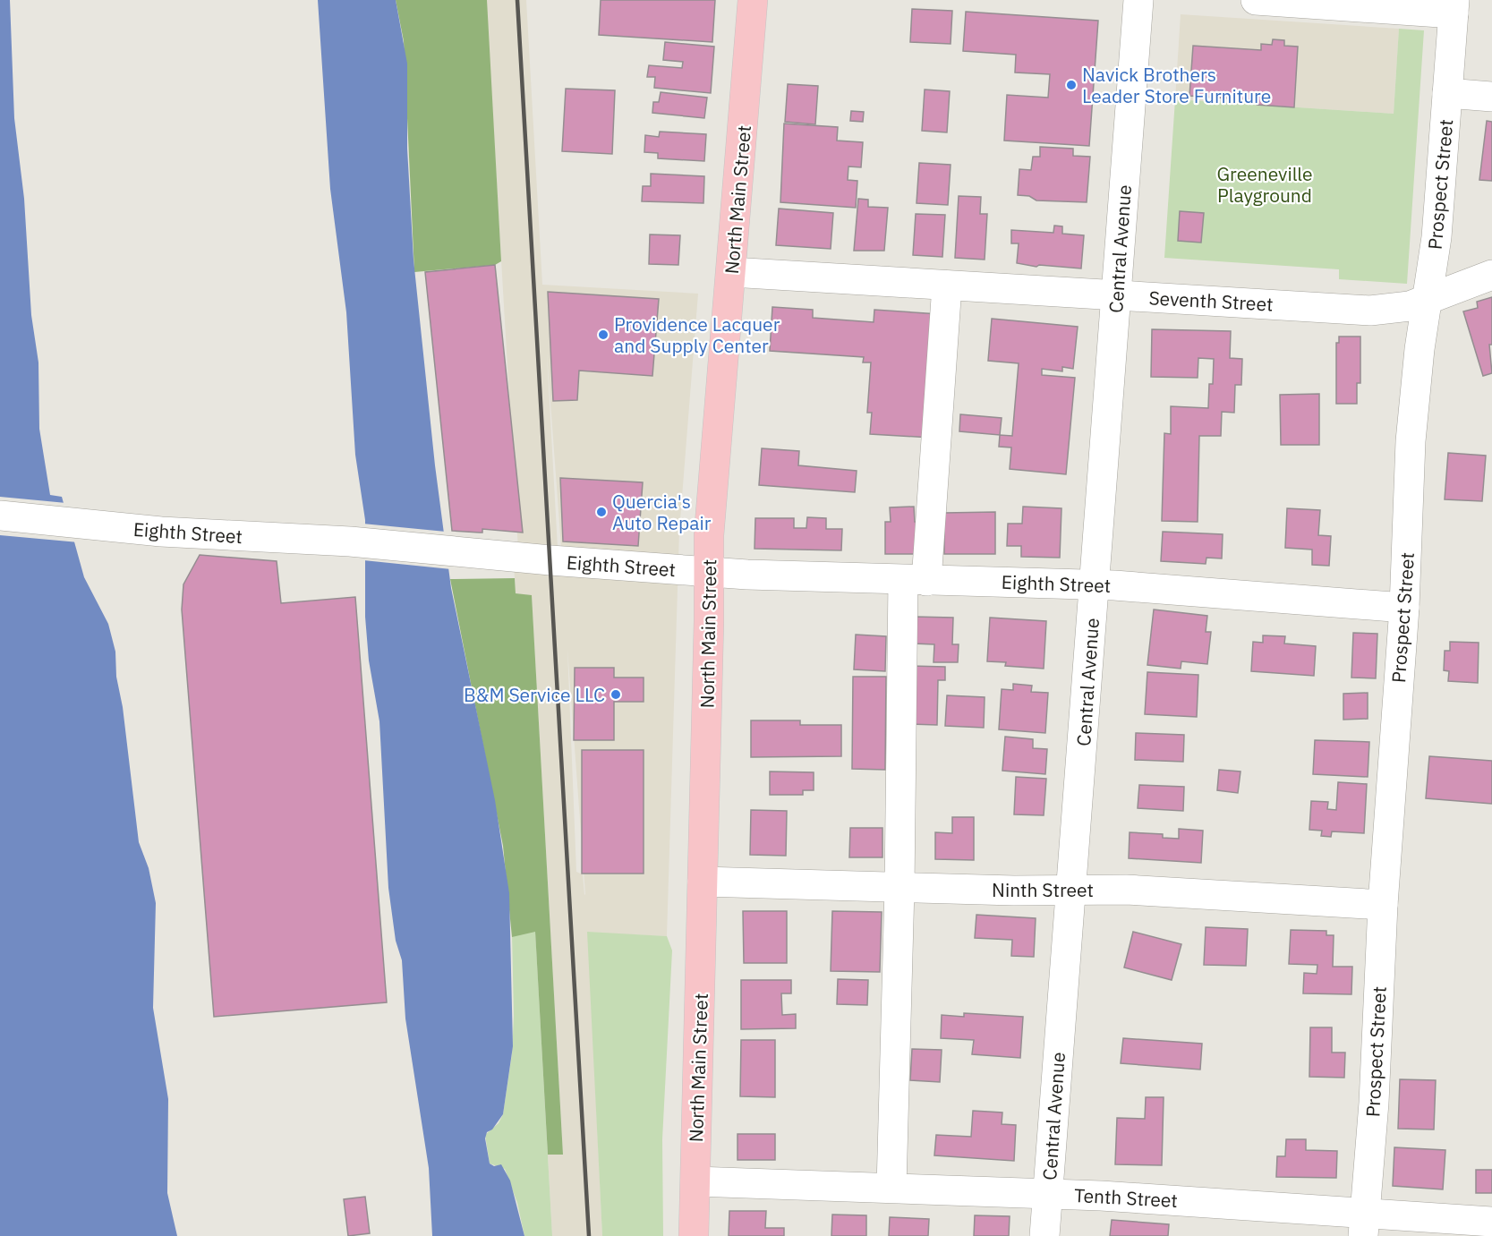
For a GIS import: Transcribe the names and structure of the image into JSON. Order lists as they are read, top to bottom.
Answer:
{
  "streets": {
    "main road": ["North Main Street"],
    "street": [
      "Prospect Street",
      "Central Avenue",
      "Seventh Street",
      "Eighth Street",
      "Ninth Street",
      "Tenth Street"
    ]
  },
  "crossings": [
    ["Prospect Street", "Seventh Street"],
    ["Prospect Street", "Eighth Street"],
    ["Prospect Street", "Ninth Street"],
    ["Prospect Street", "Tenth Street"],
    ["North Main Street", "Seventh Street"],
    ["North Main Street", "Eighth Street"],
    ["North Main Street", "Ninth Street"],
    ["North Main Street", "Tenth Street"],
    ["Central Avenue", "Seventh Street"],
    ["Central Avenue", "Eighth Street"],
    ["Central Avenue", "Ninth Street"],
    ["Central Avenue", "Tenth Street"]
  ],
  "parks": ["Greeneville Playground"],
  "places": [
    "Navick Brothers Leader Store Furniture",
    "Providence Lacquer and Supply Center",
    "Quercia's Auto Repair",
    "B&M Service LLC"
  ]
}
